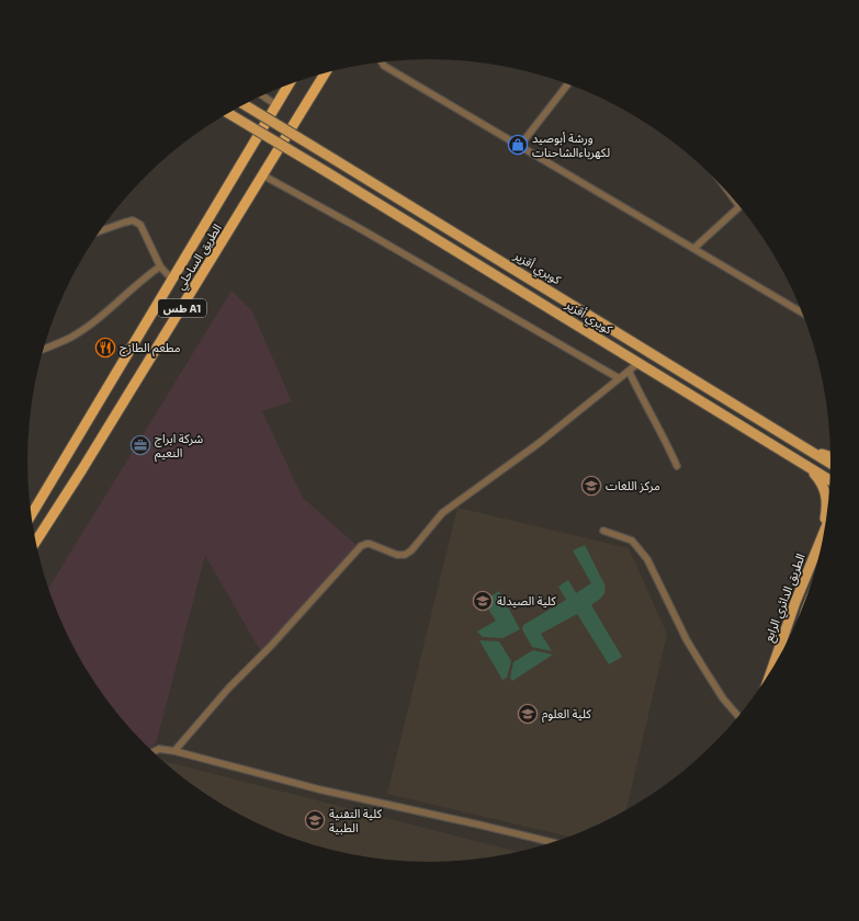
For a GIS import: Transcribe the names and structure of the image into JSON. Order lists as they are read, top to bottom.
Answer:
{
  "streets": {
    "highway": ["الطريق الساحلي", "طس A1"],
    "main road": ["كوبري أقزير", "كويري أقزير", "الطريق الدائري الرابع"]
  },
  "places": {
    "shop": ["ورشة أبوصيد لكهرباءالشاحنات"],
    "restaurant": ["مطعم الطازج"],
    "office": ["شركة ابراج النعيم"],
    "school or university": [
      "مركز اللغات",
      "كلية الصيدلة",
      "كلية العلوم",
      "كلية التقنية الطبية"
    ]
  }
}
